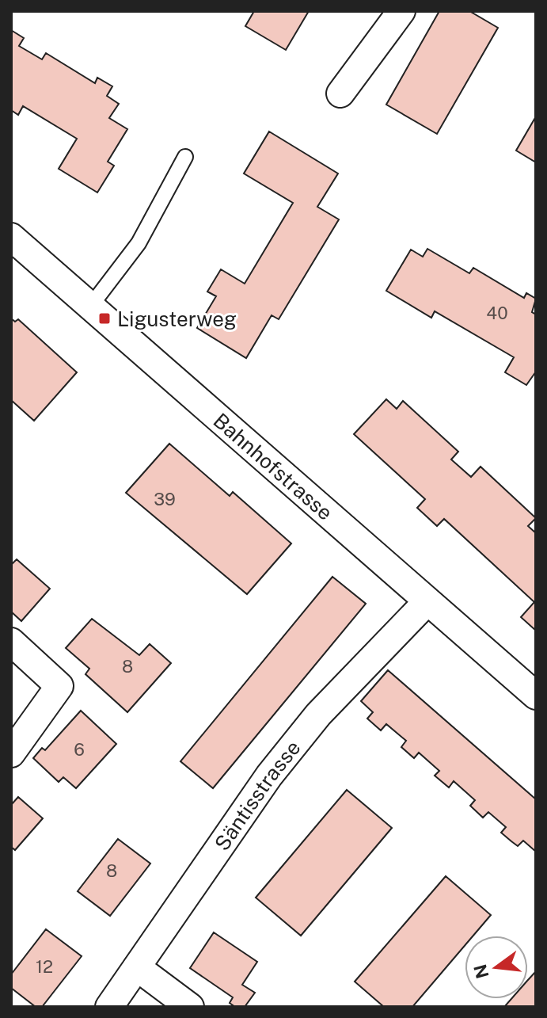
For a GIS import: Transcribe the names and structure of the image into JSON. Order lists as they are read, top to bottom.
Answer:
{
  "streets": {
    "street": ["Bahnhofstrasse", "Säntisstrasse"]
  },
  "crossings": [
    ["Bahnhofstrasse", "Säntisstrasse"]
  ],
  "places": {
    "transit": ["Ligusterweg"]
  },
  "house_numbers": [
    "40",
    "39",
    "8",
    "6",
    "8",
    "12"
  ],
  "north": "left"
}
